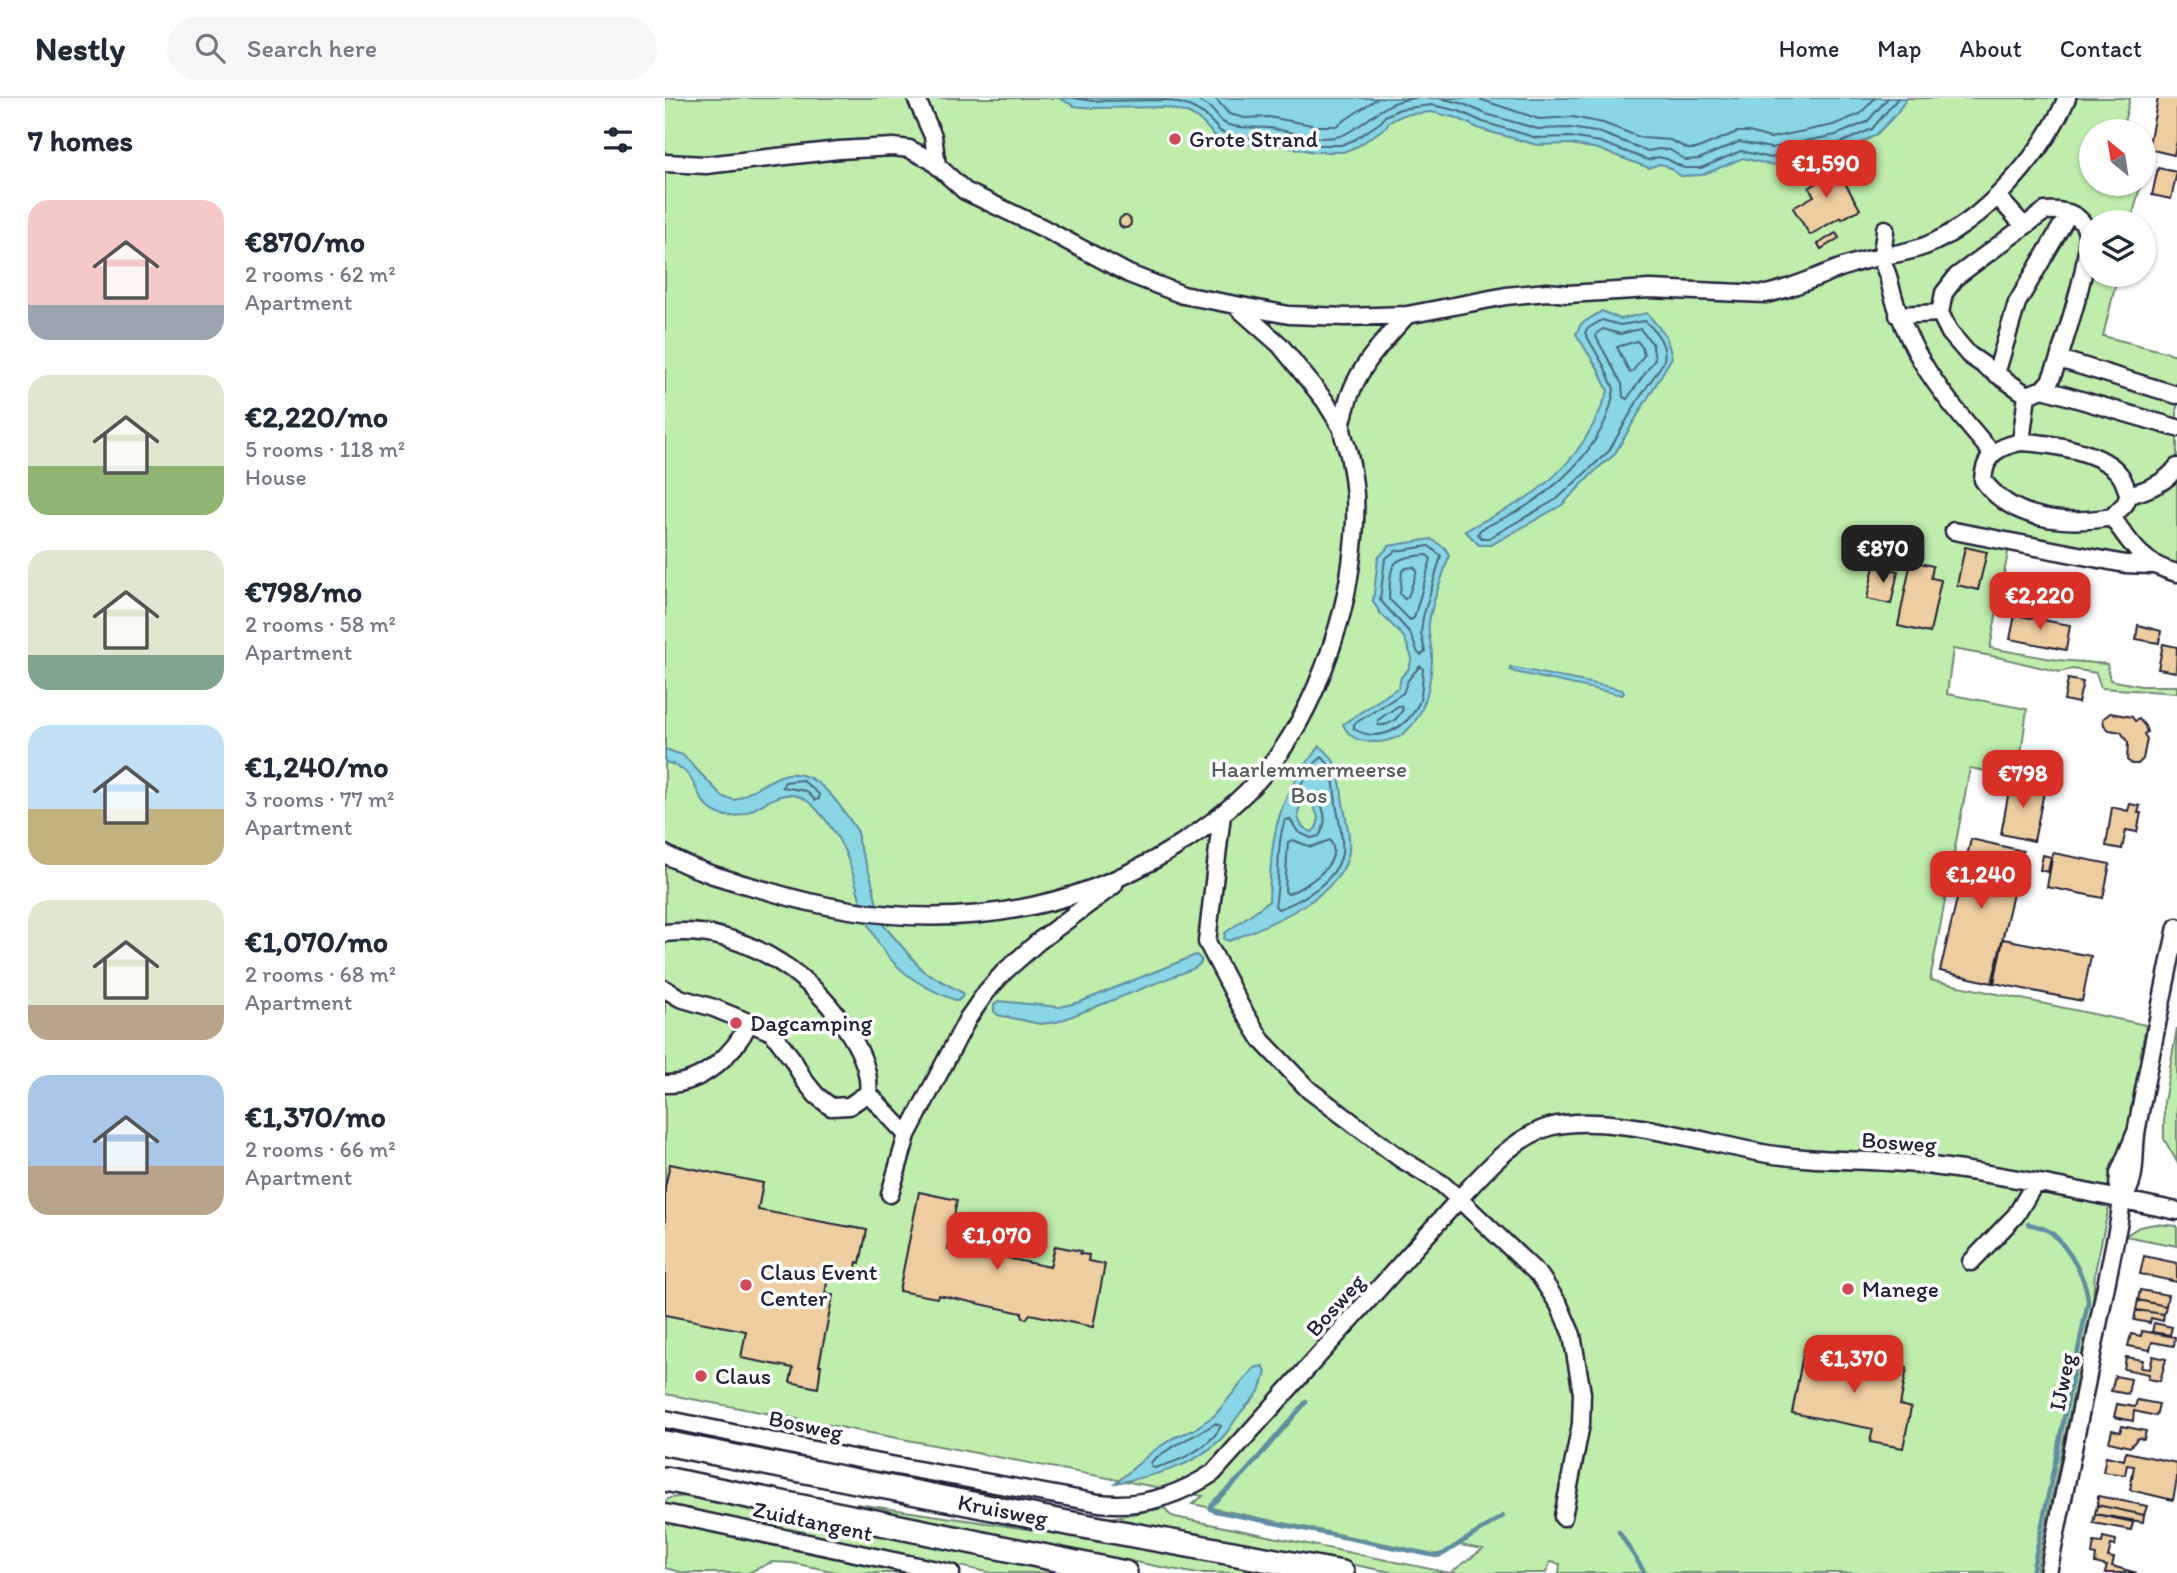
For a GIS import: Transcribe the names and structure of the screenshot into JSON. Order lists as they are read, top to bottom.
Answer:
{
  "streets": {
    "highway": ["Kruisweg"],
    "street": ["Bosweg", "IJweg", "Zuidtangent"]
  },
  "crossings": [
    ["Bosweg", "IJweg"]
  ],
  "parks": ["Haarlemmermeerse Bos"],
  "places": [
    "Grote Strand",
    "Dagcamping",
    "Claus Event Center",
    "Manege",
    "Claus"
  ],
  "north": "top left",
  "page": {
    "header": "Nestly",
    "search": "Search here",
    "nav": [
      "Home",
      "Map",
      "About",
      "Contact"
    ],
    "heading": "7 homes",
    "price": [
      "€1,590",
      "€870",
      "€2,220",
      "€798",
      "€1,240",
      "€1,070",
      "€1,370"
    ],
    "list": [
      {
        "name": "€870/mo",
        "note": "2 rooms · 62 m² · Apartment"
      },
      {
        "name": "€2,220/mo",
        "note": "5 rooms · 118 m² · House"
      },
      {
        "name": "€798/mo",
        "note": "2 rooms · 58 m² · Apartment"
      },
      {
        "name": "€1,240/mo",
        "note": "3 rooms · 77 m² · Apartment"
      },
      {
        "name": "€1,070/mo",
        "note": "2 rooms · 68 m² · Apartment"
      },
      {
        "name": "€1,370/mo",
        "note": "2 rooms · 66 m² · Apartment"
      }
    ]
  }
}
